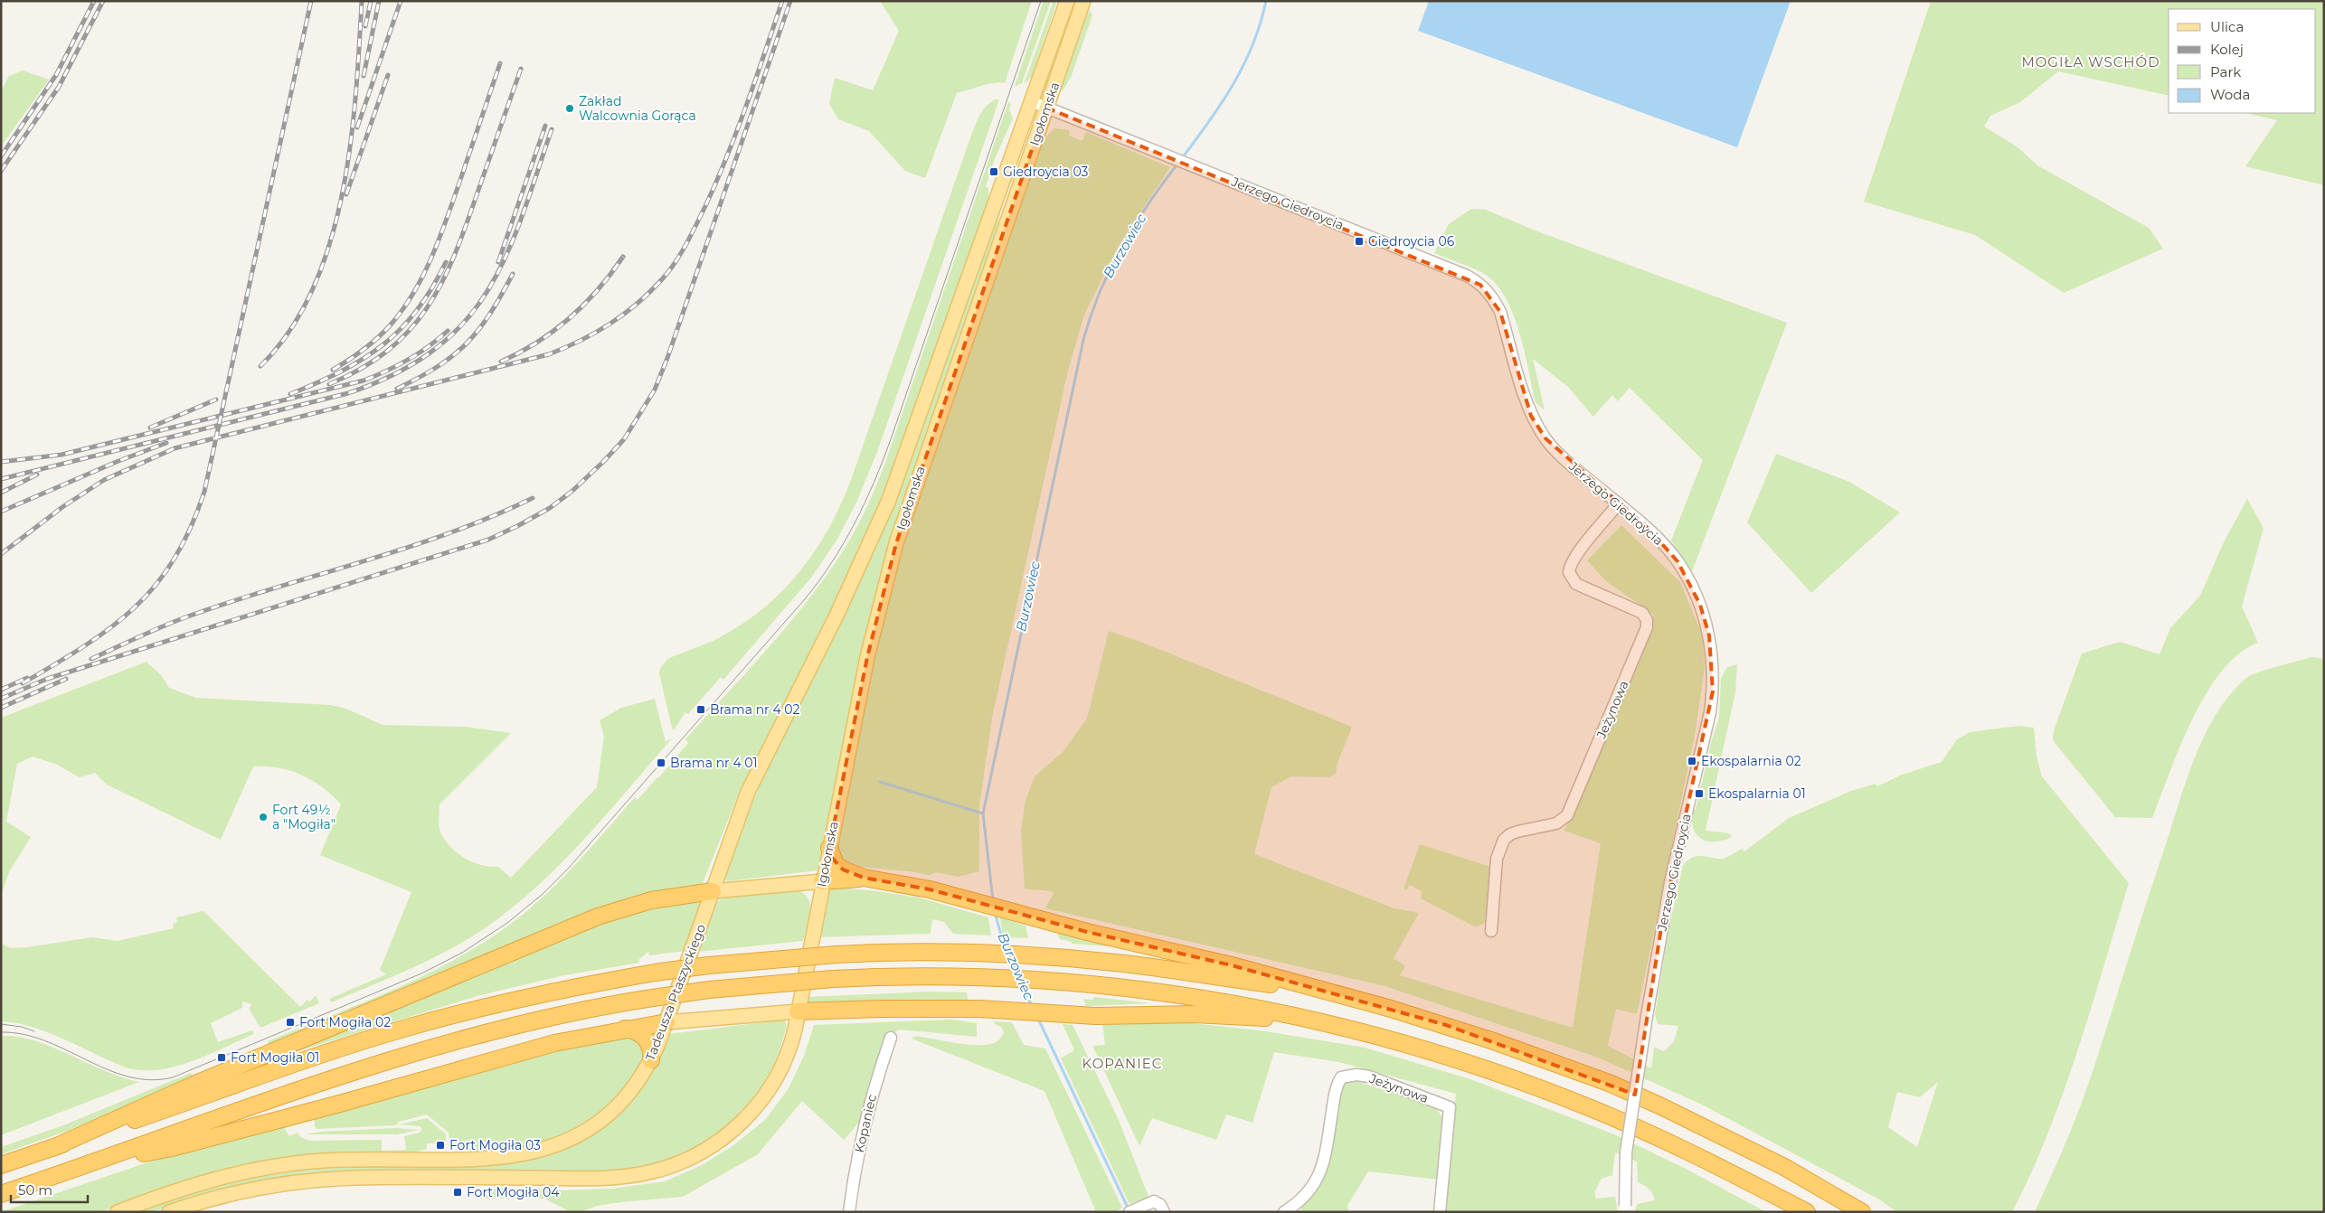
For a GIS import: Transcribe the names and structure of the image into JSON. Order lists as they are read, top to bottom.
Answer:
{
  "streets": {
    "main road": ["Igołomska", "Tadeusza Ptaszyckiego"],
    "street": ["Jerzego Giedroycia", "Jeżynowa", "Kopaniec"]
  },
  "crossings": [
    ["Igołomska", "Jerzego Giedroycia"],
    ["Igołomska", "Tadeusza Ptaszyckiego"],
    ["Jerzego Giedroycia", "Jeżynowa"]
  ],
  "districts": ["MOGIŁA WSCHÓD", "KOPANIEC"],
  "water": ["Burzowiec"],
  "places": {
    "other": ["Zakład Walcownia Gorąca", "Fort 49½ a \"Mogiła\""],
    "transit": [
      "Giedroycia 03",
      "Giedroycia 06",
      "Brama nr 4 02",
      "Ekospalarnia 02",
      "Brama nr 4 01",
      "Ekospalarnia 01",
      "Fort Mogiła 02",
      "Fort Mogiła 01",
      "Fort Mogiła 03",
      "Fort Mogiła 04"
    ]
  },
  "legend": [
    "Ulica",
    "Kolej",
    "Park",
    "Woda"
  ],
  "scale_bar": "50 m"
}
